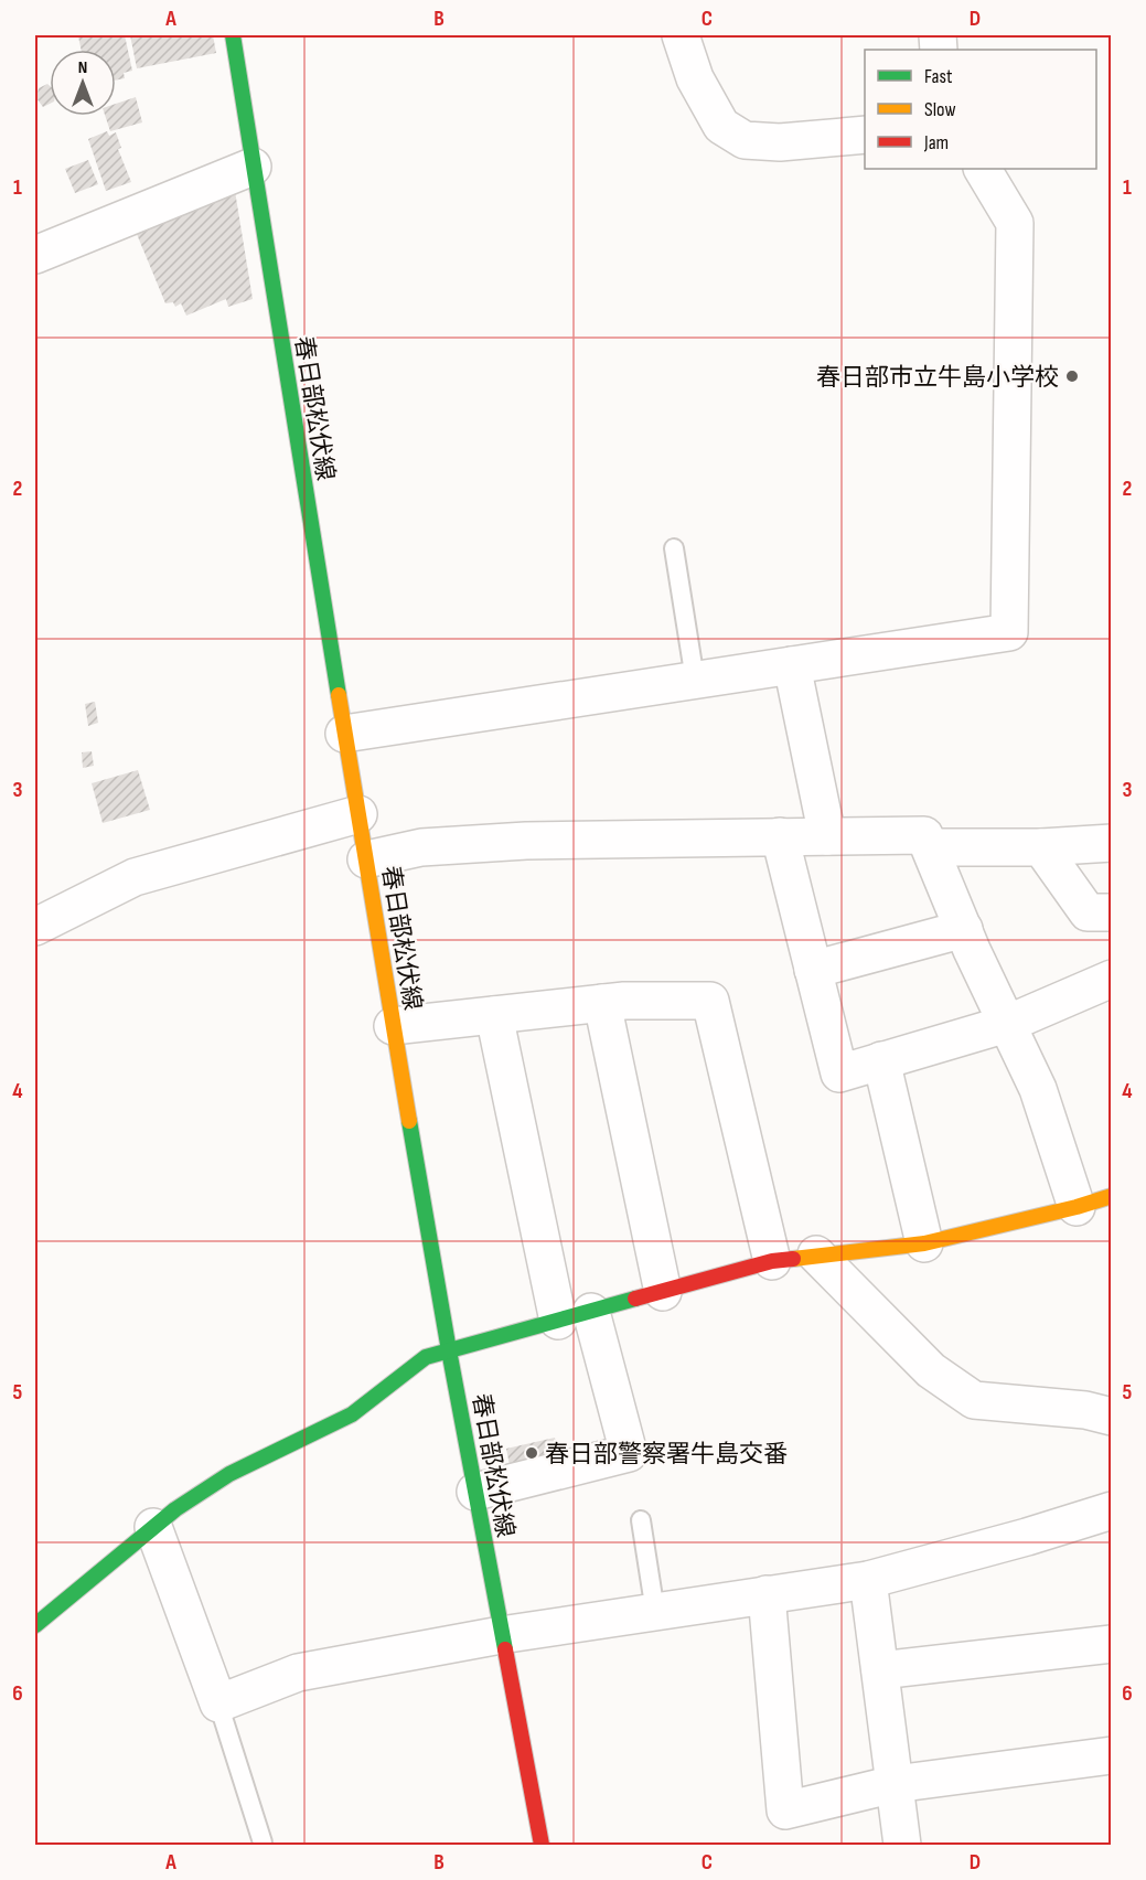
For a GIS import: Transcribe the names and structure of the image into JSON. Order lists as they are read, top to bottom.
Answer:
{
  "streets": {
    "main road": ["春日部松伏線"]
  },
  "places": ["春日部市立牛島小学校", "春日部警察署牛島交番"],
  "legend": ["Fast", "Slow", "Jam"],
  "north": "top",
  "grid": {
    "columns": [
      "A",
      "B",
      "C",
      "D"
    ],
    "rows": [
      "1",
      "2",
      "3",
      "4",
      "5",
      "6"
    ]
  }
}
